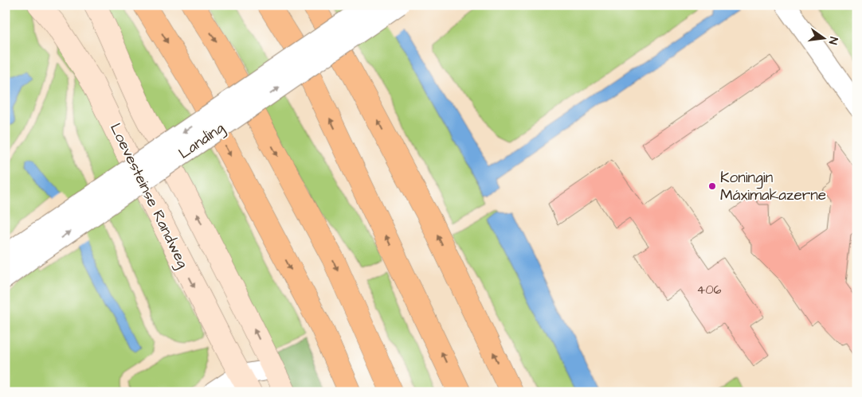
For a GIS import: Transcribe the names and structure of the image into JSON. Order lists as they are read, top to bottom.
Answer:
{
  "streets": {
    "street": ["Landing", "Loevesteinse Randweg"]
  },
  "places": ["Koningin Máximakazerne"],
  "house_numbers": ["406"],
  "north": "right"
}
